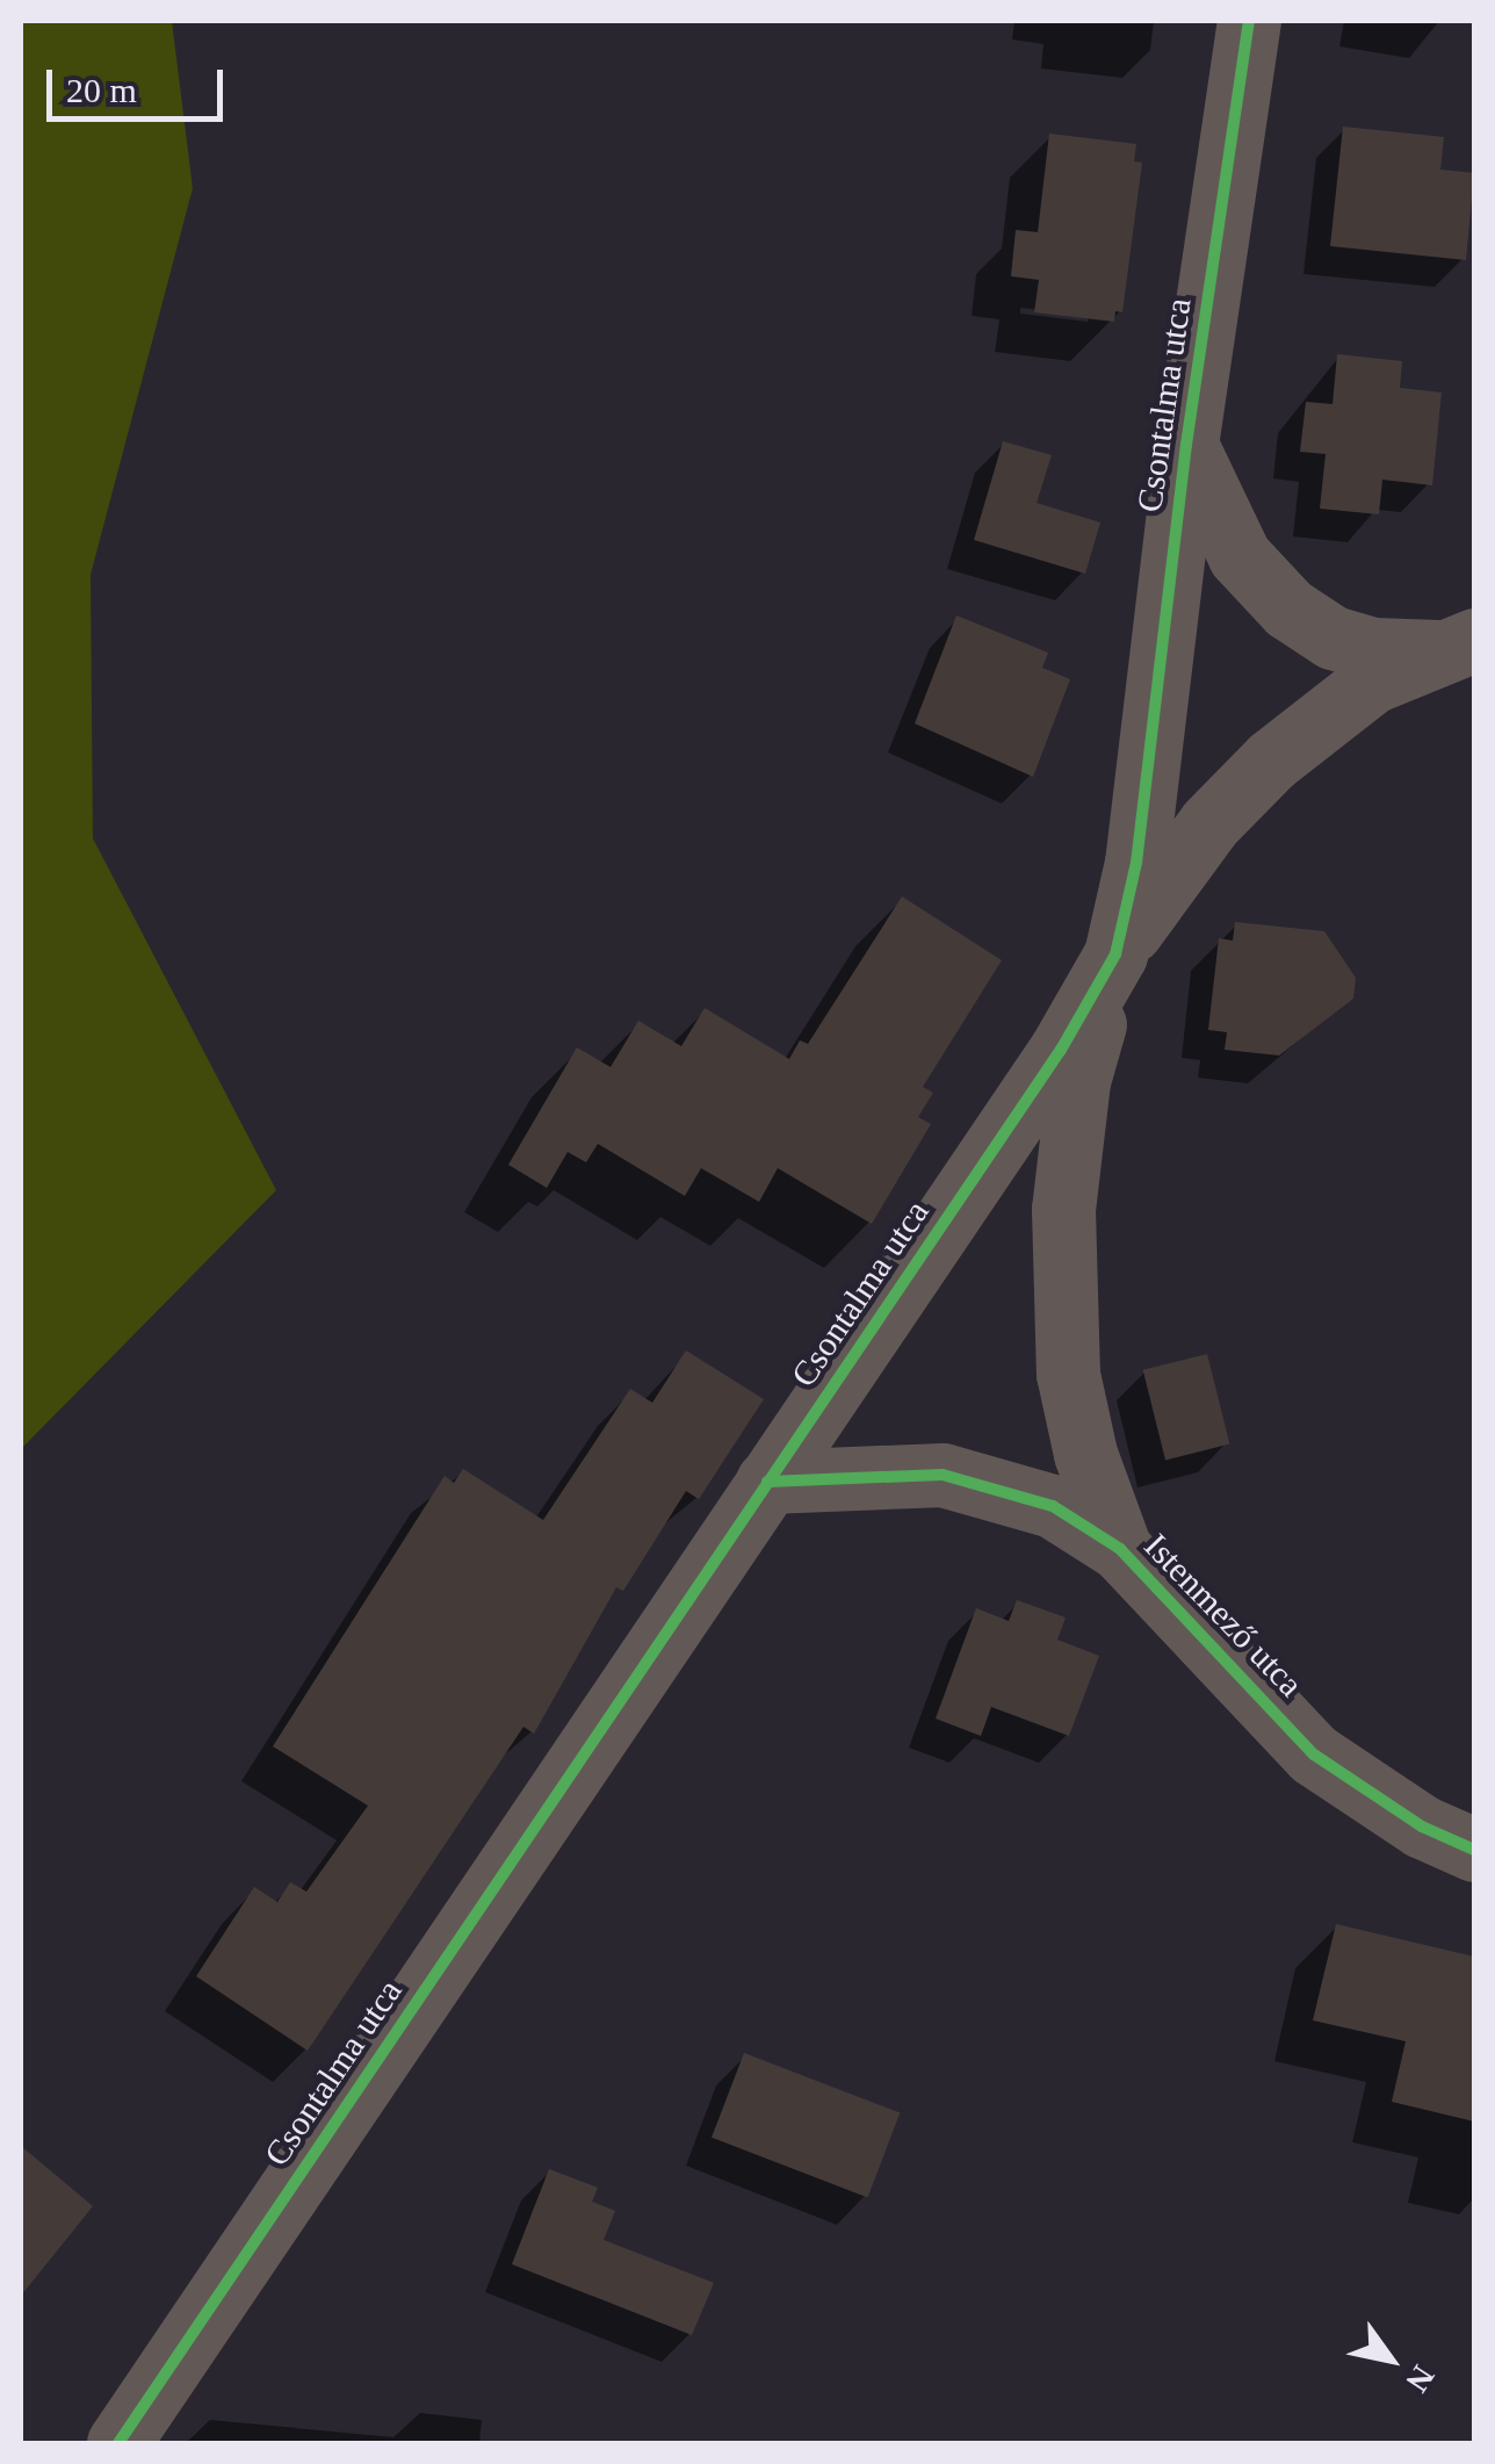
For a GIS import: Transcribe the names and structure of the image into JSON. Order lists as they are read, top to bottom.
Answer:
{
  "streets": {
    "street": ["Csontalma utca", "Istenmező utca"]
  },
  "crossings": [
    ["Csontalma utca", "Istenmező utca"]
  ],
  "scale_bar": "20 m",
  "north": "bottom right"
}
